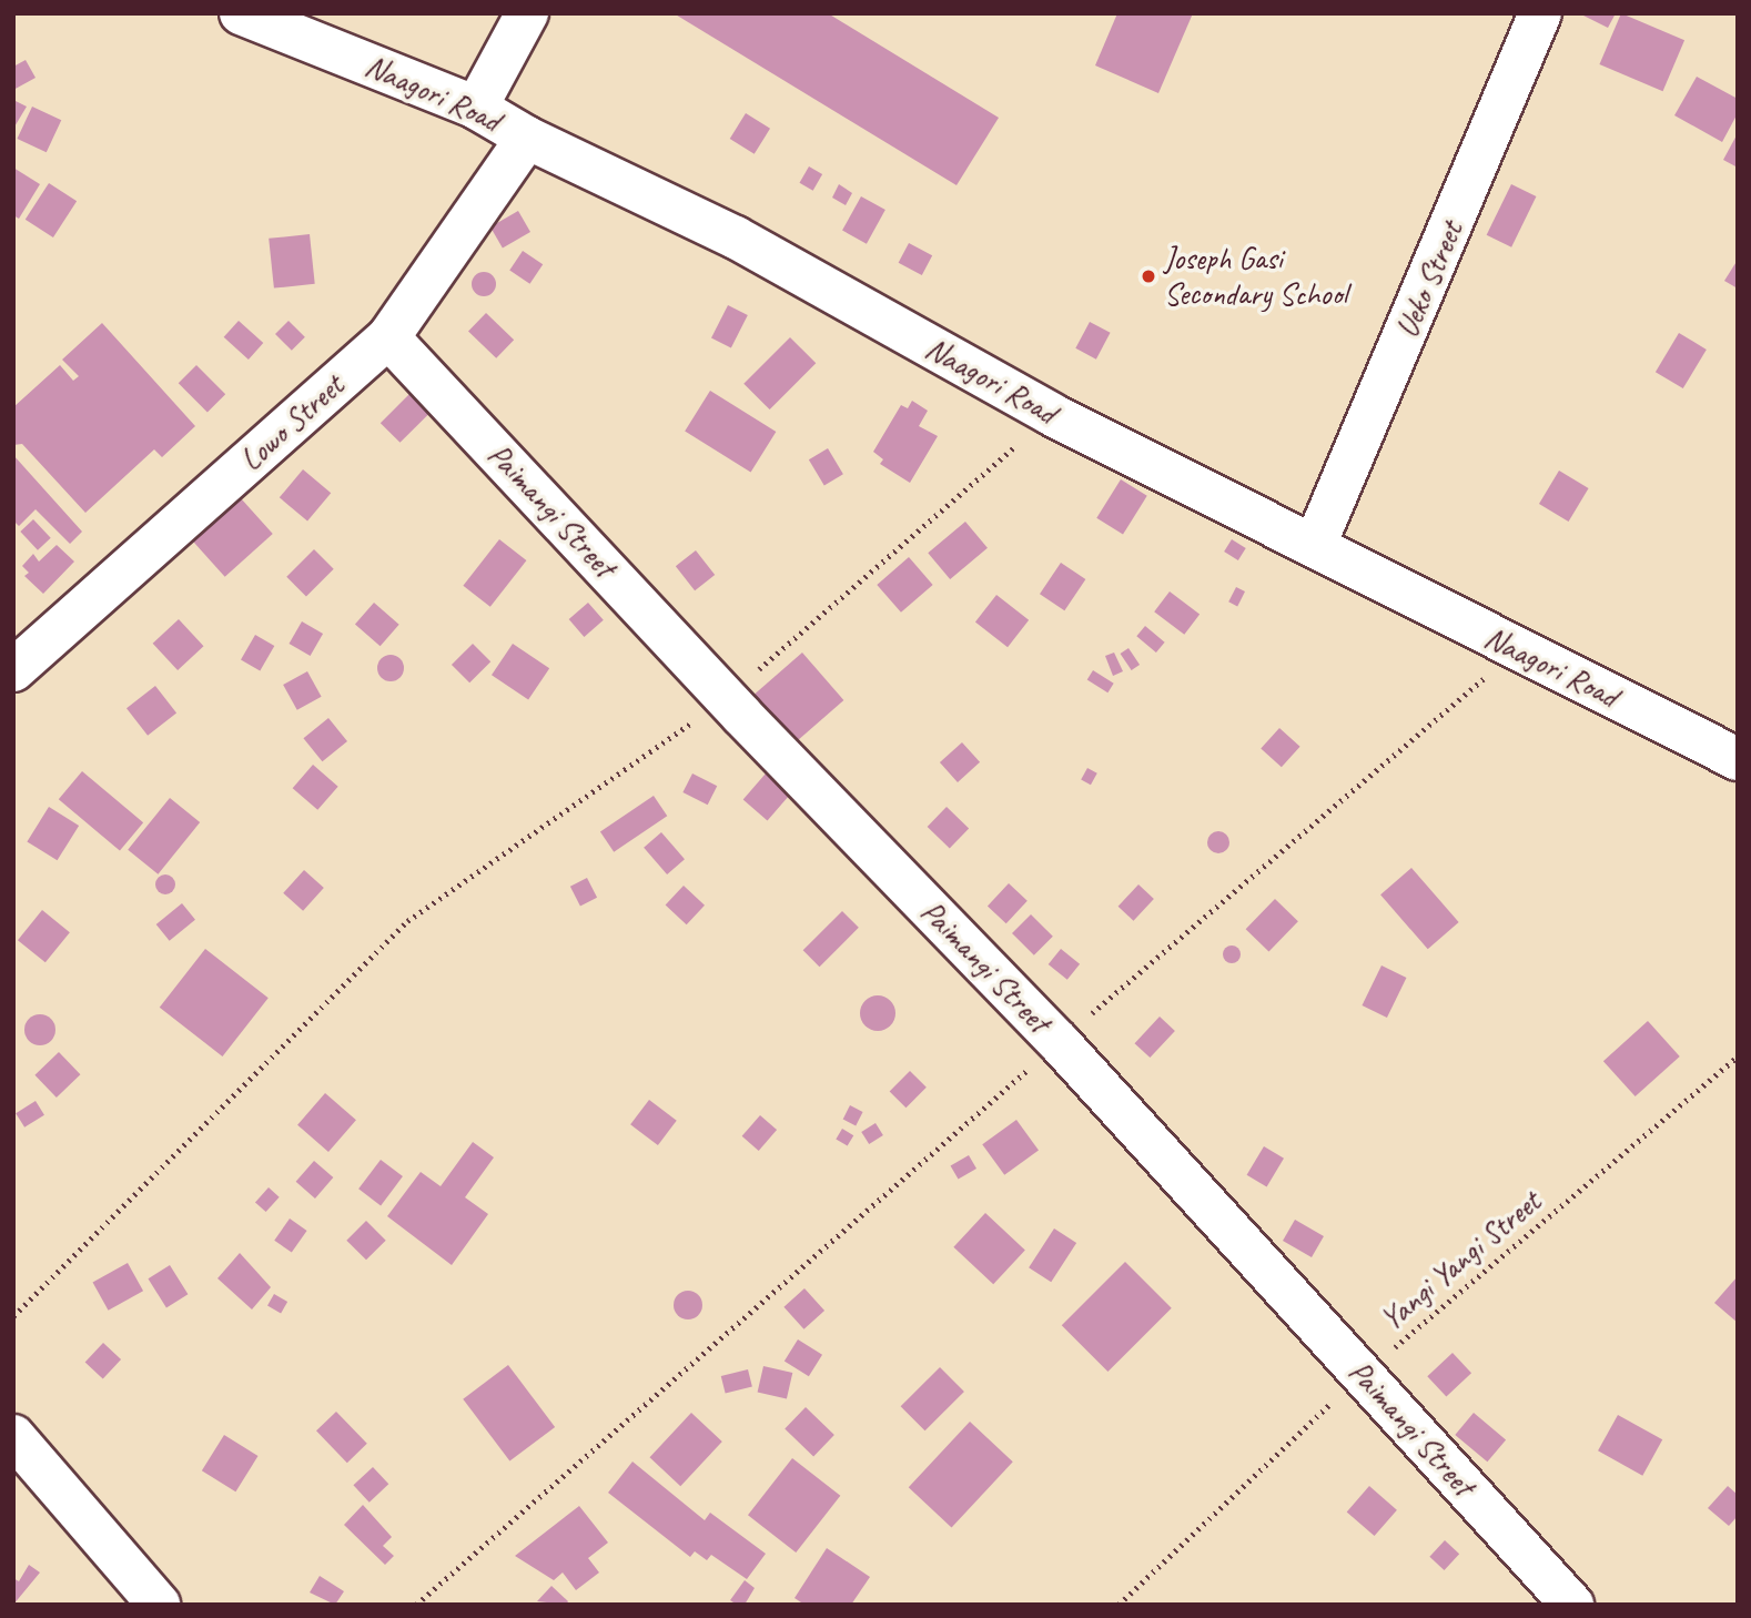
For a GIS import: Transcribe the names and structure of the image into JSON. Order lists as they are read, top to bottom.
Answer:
{
  "streets": {
    "street": [
      "Naagori Road",
      "Ueko Street",
      "Lowo Street",
      "Paimangi Street"
    ],
    "path": ["Yangi Yangi Street"]
  },
  "crossings": [
    ["Naagori Road", "Ueko Street"],
    ["Naagori Road", "Lowo Street"],
    ["Lowo Street", "Paimangi Street"],
    ["Paimangi Street", "Yangi Yangi Street"]
  ],
  "places": ["Joseph Gasi Secondary School"]
}
